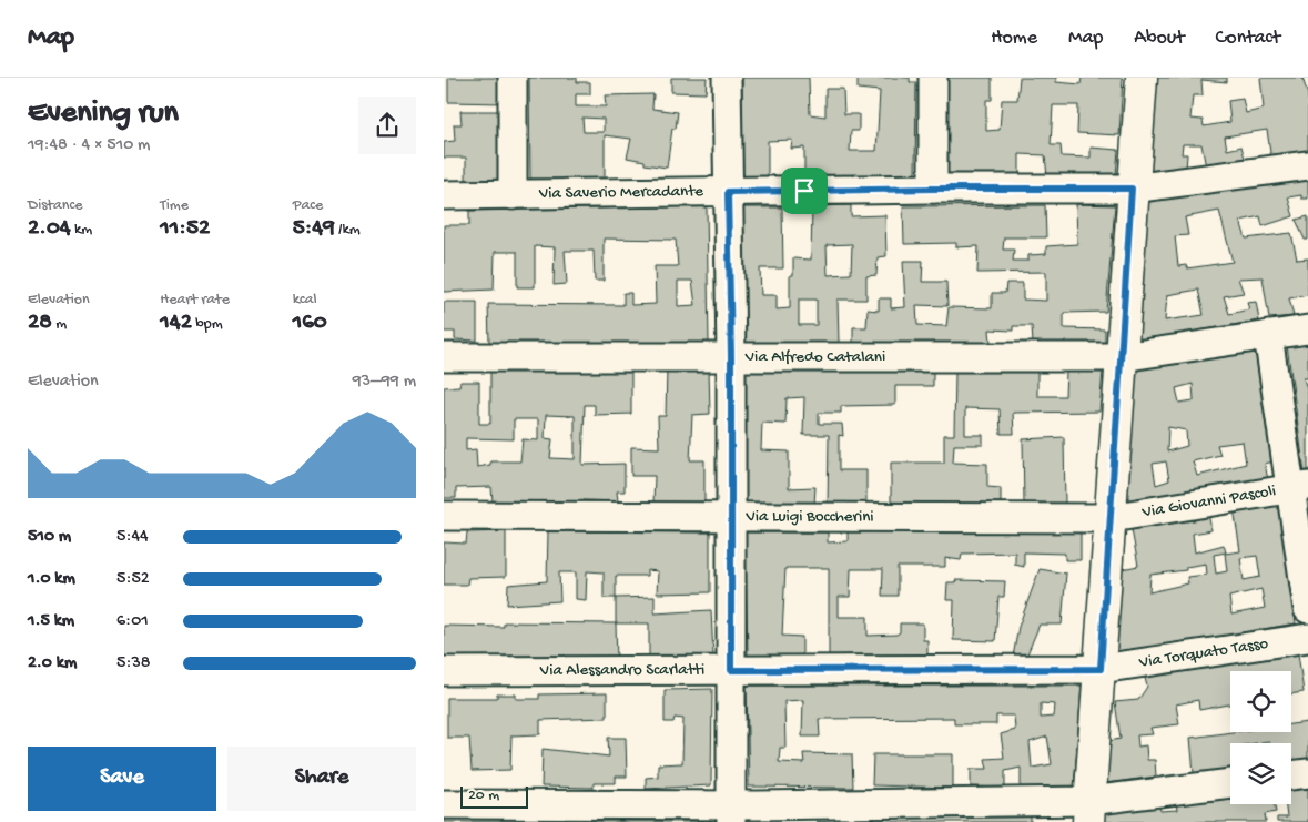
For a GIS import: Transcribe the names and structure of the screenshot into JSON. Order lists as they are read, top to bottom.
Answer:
{
  "streets": {
    "street": [
      "Via Saverio Mercadante",
      "Via Alfredo Catalani",
      "Via Giovanni Pascoli",
      "Via Luigi Boccherini",
      "Via Torquato Tasso",
      "Via Alessandro Scarlatti"
    ]
  },
  "crossings": [
    ["Via Giovanni Pascoli", "Via Luigi Boccherini"],
    ["Via Torquato Tasso", "Via Alessandro Scarlatti"]
  ],
  "scale_bar": "20 m",
  "page": {
    "header": "Map",
    "nav": [
      "Home",
      "Map",
      "About",
      "Contact"
    ],
    "heading": ["Evening run", "19:48 · 4 × 510 m"],
    "stats": [
      ["Distance", "2.04 km"],
      ["Time", "11:52"],
      ["Pace", "5:49 /km"],
      ["Elevation", "28 m"],
      ["Heart rate", "142 bpm"],
      ["kcal", "160"]
    ],
    "chart": ["Elevation", "93–99 m"],
    "list": [
      {
        "name": "510 m",
        "note": "5:44"
      },
      {
        "name": "1.0 km",
        "note": "5:52"
      },
      {
        "name": "1.5 km",
        "note": "6:01"
      },
      {
        "name": "2.0 km",
        "note": "5:38"
      }
    ],
    "buttons": ["Save", "Share"],
    "scale": "20 m"
  }
}
